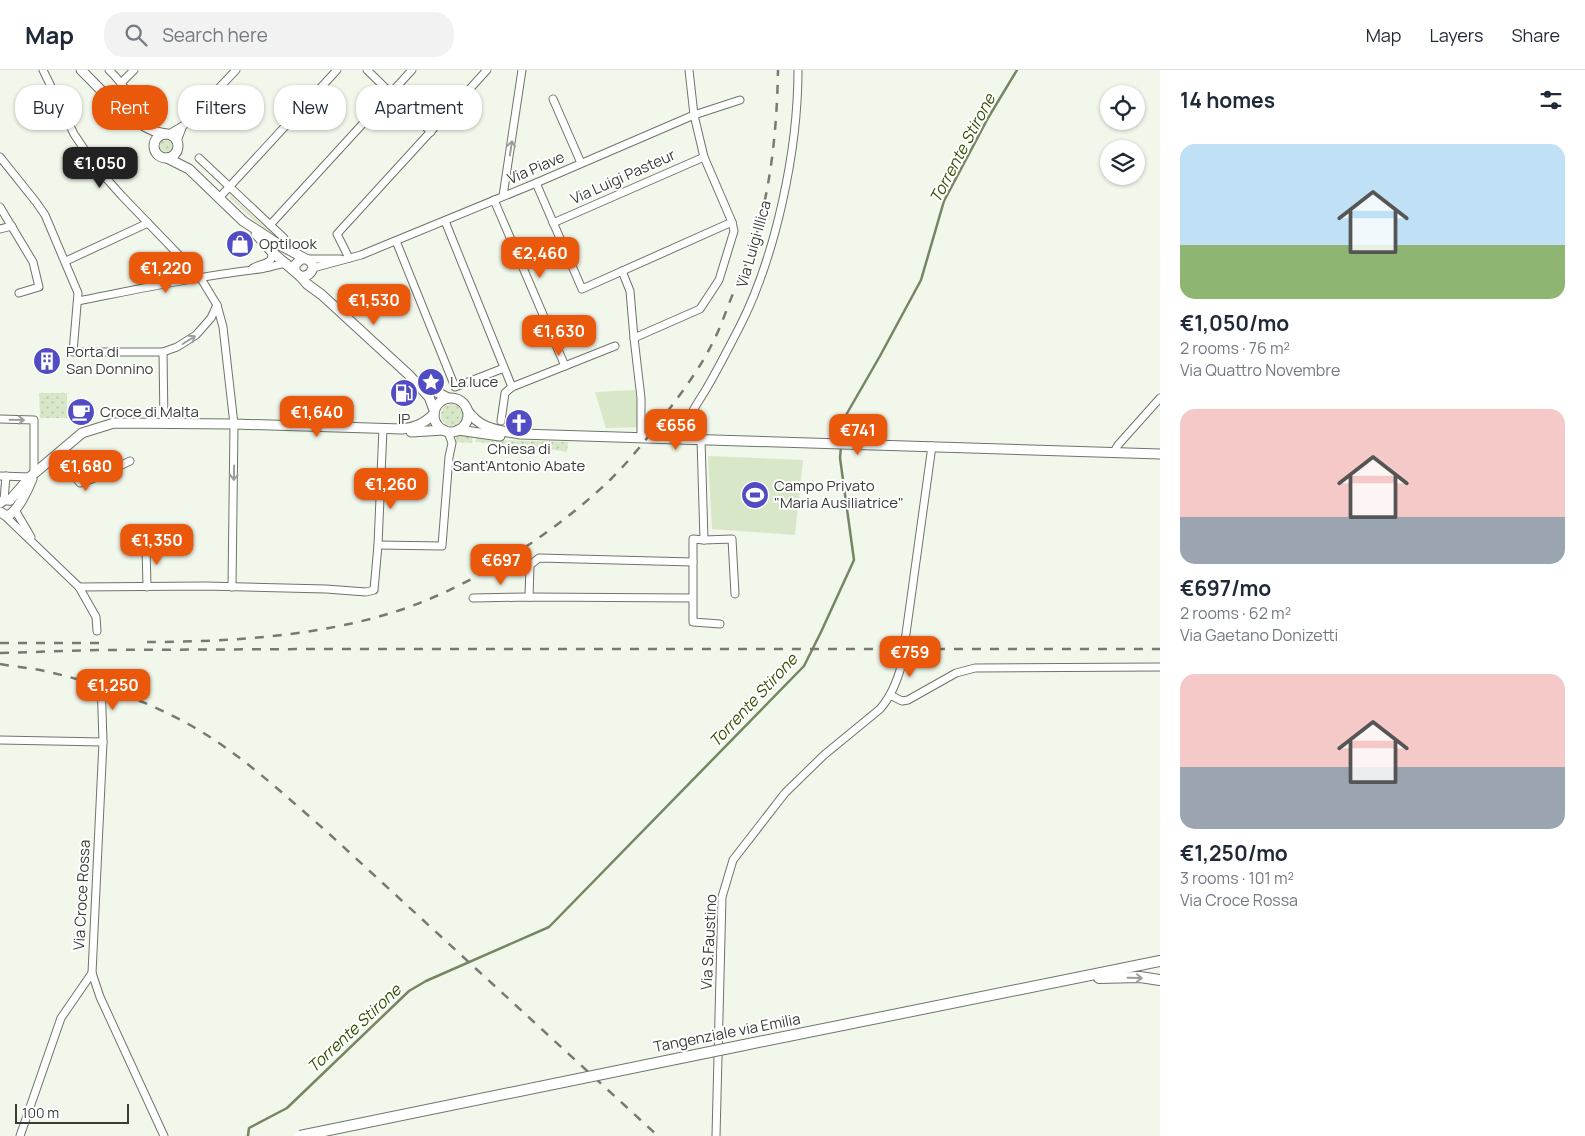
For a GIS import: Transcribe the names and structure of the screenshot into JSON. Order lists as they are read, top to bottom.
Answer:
{
  "streets": {
    "main road": ["Tangenziale via Emilia"],
    "street": [
      "Via Piave",
      "Via Luigi Pasteur",
      "Via Luigi Illica",
      "Via Croce Rossa",
      "Via S.Faustino"
    ]
  },
  "water": ["Torrente Stirone"],
  "places": {
    "shop": ["Optilook"],
    "building": ["Porta di San Donnino"],
    "place": ["La luce"],
    "fuel station": ["IP"],
    "cafe": ["Croce di Malta"],
    "church": ["Chiesa di Sant'Antonio Abate"],
    "sports": ["Campo Privato \"Maria Ausiliatrice\""]
  },
  "scale_bar": "100 m",
  "page": {
    "header": "Map",
    "search": "Search here",
    "nav": ["Map", "Layers", "Share"],
    "heading": "14 homes",
    "chip": [
      "Buy",
      "Rent",
      "Filters",
      "New",
      "Apartment"
    ],
    "list": [
      {
        "name": "€1,050/mo",
        "note": "2 rooms · 76 m² · Via Quattro Novembre"
      },
      {
        "name": "€697/mo",
        "note": "2 rooms · 62 m² · Via Gaetano Donizetti"
      },
      {
        "name": "€1,250/mo",
        "note": "3 rooms · 101 m² · Via Croce Rossa"
      }
    ],
    "price": [
      "€1,050",
      "€2,460",
      "€1,220",
      "€1,530",
      "€1,630",
      "€1,640",
      "€656",
      "€741",
      "€1,680",
      "€1,260",
      "€1,350",
      "€697",
      "€759",
      "€1,250"
    ],
    "scale": "100 m"
  }
}
